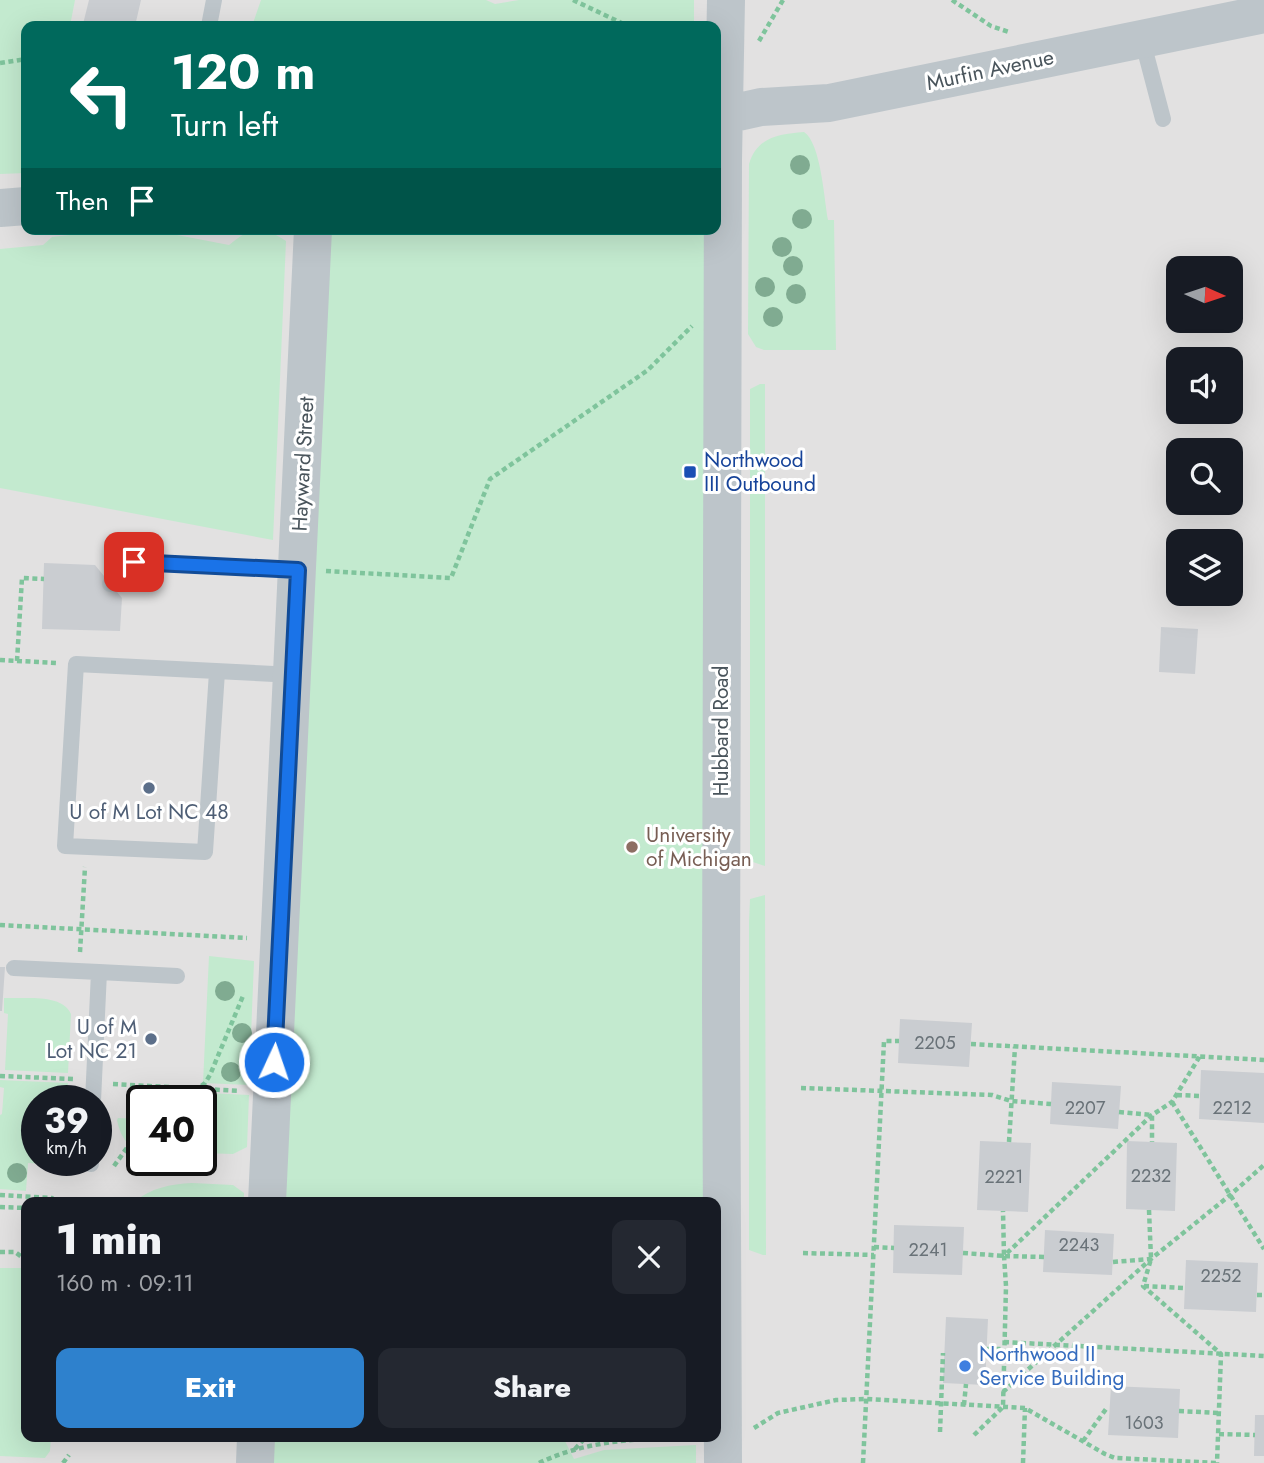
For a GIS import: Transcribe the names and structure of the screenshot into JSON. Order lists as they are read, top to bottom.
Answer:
{
  "streets": {
    "street": ["Murfin Avenue", "Hayward Street", "Hubbard Road"]
  },
  "places": {
    "transit": ["Northwood III Outbound"],
    "other": [
      "U of M Lot NC 48",
      "University of Michigan",
      "U of M Lot NC 21",
      "Northwood II Service Building"
    ]
  },
  "house_numbers": [
    "2205",
    "2207",
    "2212",
    "2232",
    "2221",
    "2243",
    "2241",
    "2252",
    "1603"
  ],
  "north": "right",
  "page": {
    "turn": ["120 m", "Turn left"],
    "then": "Then",
    "speed": "39 km/h",
    "limit": "40",
    "heading": ["1 min", "160 m · 09:11"],
    "buttons": ["Exit", "Share"]
  }
}
